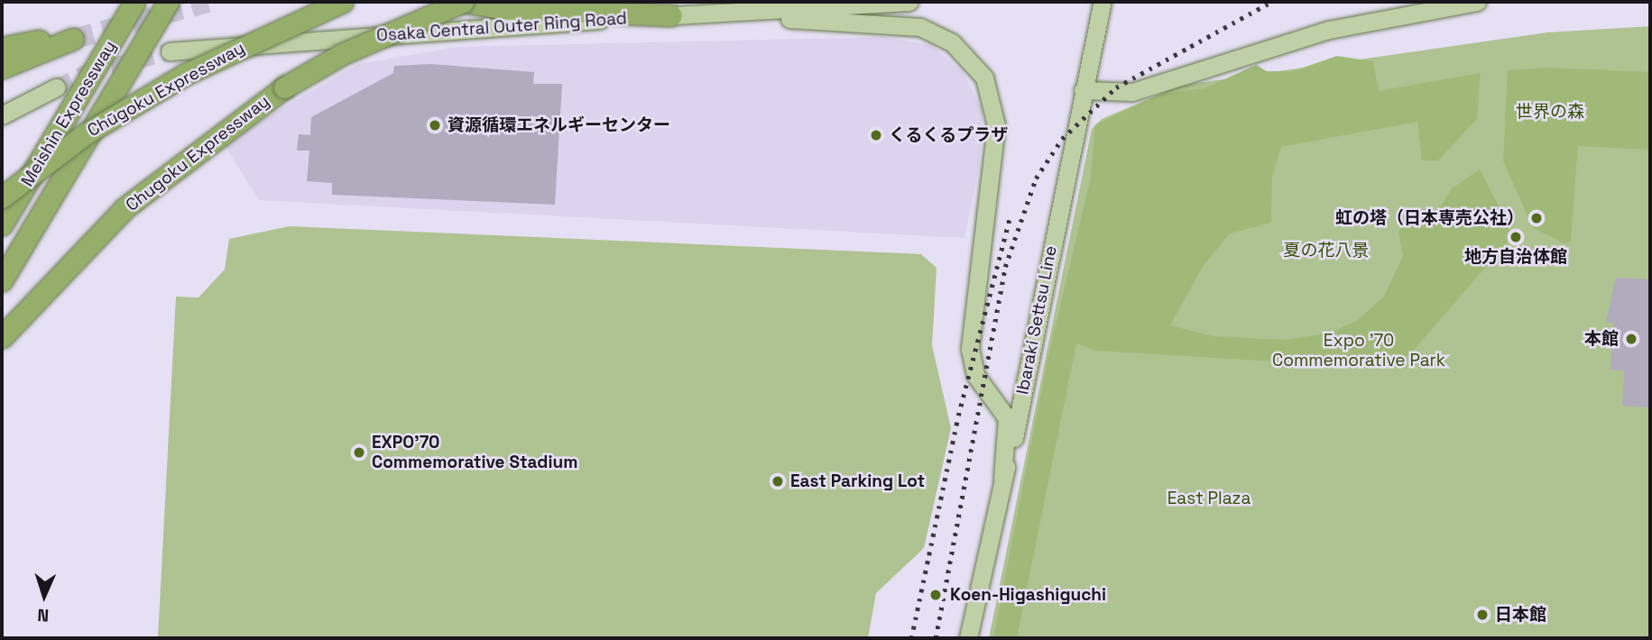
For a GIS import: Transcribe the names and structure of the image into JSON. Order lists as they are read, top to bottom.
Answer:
{
  "streets": {
    "highway": ["Chūgoku Expressway", "Meishin Expressway", "Chugoku Expressway"],
    "main road": ["Osaka Central Outer Ring Road", "Ibaraki Settsu Line"]
  },
  "parks": [
    "世界の森",
    "夏の花八景",
    "Expo '70 Commemorative Park",
    "East Plaza"
  ],
  "places": [
    "資源循環エネルギーセンター",
    "くるくるプラザ",
    "虹の塔（日本専売公社）",
    "地方自治体館",
    "本館",
    "EXPO'70 Commemorative Stadium",
    "East Parking Lot",
    "Koen-Higashiguchi",
    "日本館"
  ],
  "north": "bottom"
}
